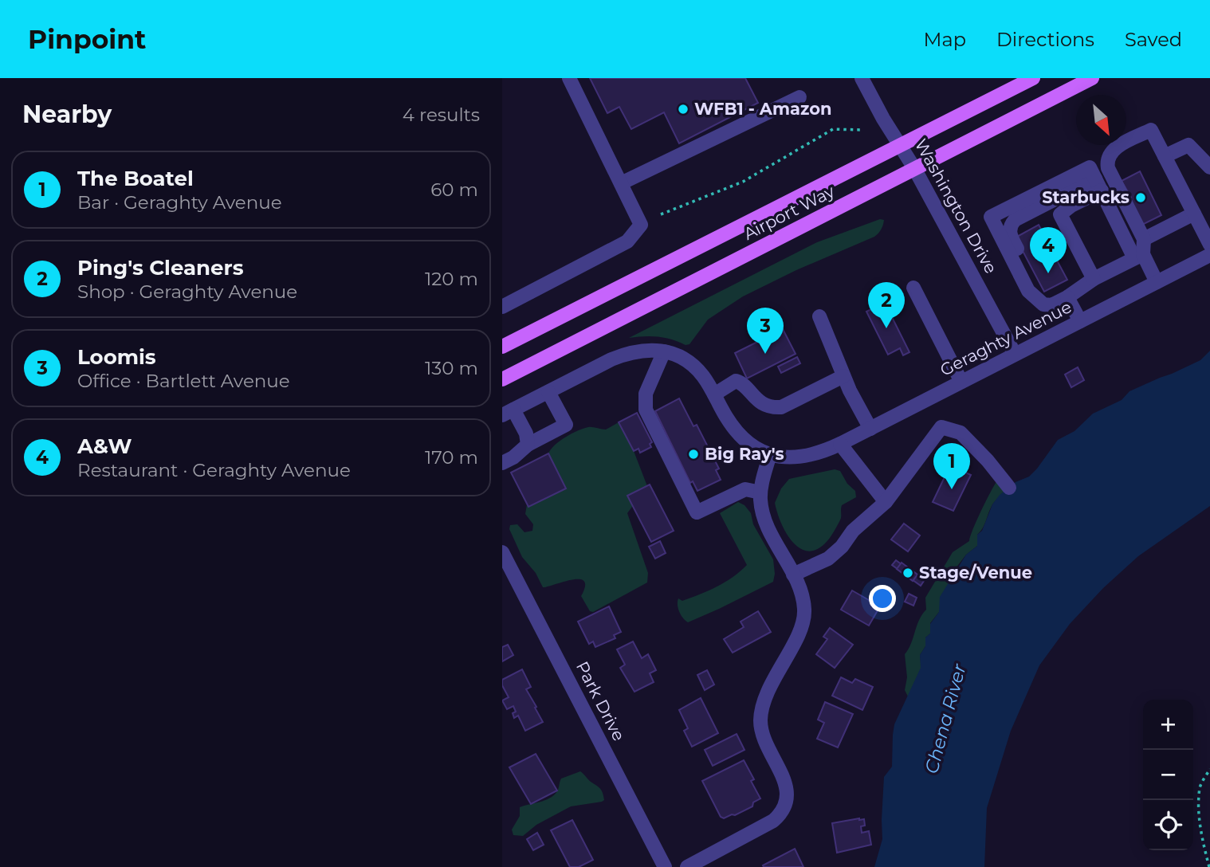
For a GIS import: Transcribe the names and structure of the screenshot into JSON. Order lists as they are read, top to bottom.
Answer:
{
  "streets": {
    "main road": ["Airport Way"],
    "street": ["Washington Drive", "Geraghty Avenue", "Park Drive"]
  },
  "crossings": [
    ["Washington Drive", "Airport Way"],
    ["Washington Drive", "Geraghty Avenue"]
  ],
  "water": ["Chena River"],
  "places": [
    "WFB1 - Amazon",
    "Starbucks",
    "Big Ray's",
    "Stage/Venue"
  ],
  "north": "bottom right",
  "page": {
    "header": "Pinpoint",
    "nav": ["Map", "Directions", "Saved"],
    "heading": ["Nearby", "4 results"],
    "list": [
      {
        "mark": "1",
        "name": "The Boatel",
        "note": "Bar · Geraghty Avenue",
        "value": "60 m"
      },
      {
        "mark": "2",
        "name": "Ping's Cleaners",
        "note": "Shop · Geraghty Avenue",
        "value": "120 m"
      },
      {
        "mark": "3",
        "name": "Loomis",
        "note": "Office · Bartlett Avenue",
        "value": "130 m"
      },
      {
        "mark": "4",
        "name": "A&W",
        "note": "Restaurant · Geraghty Avenue",
        "value": "170 m"
      }
    ],
    "pins": [
      "4",
      "2",
      "3",
      "1"
    ],
    "map_buttons": ["+", "−"]
  }
}
